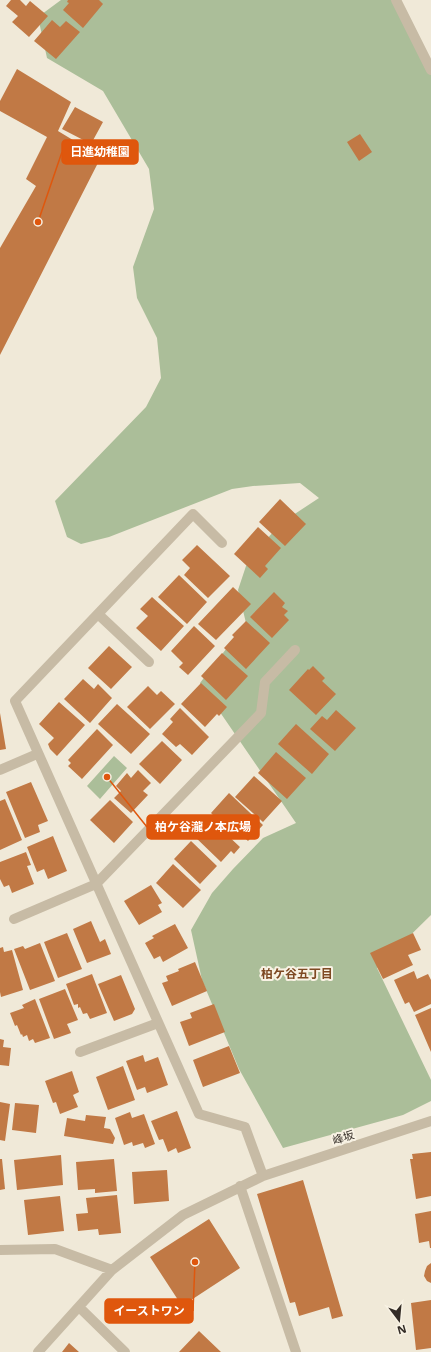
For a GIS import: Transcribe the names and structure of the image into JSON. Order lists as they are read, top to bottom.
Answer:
{
  "streets": {
    "street": ["峰坂"]
  },
  "districts": ["柏ケ谷五丁目"],
  "places": ["日進幼稚園", "柏ケ谷瀧ノ本広場", "イーストワン"],
  "north": "bottom"
}
